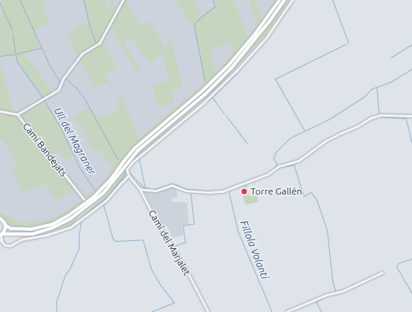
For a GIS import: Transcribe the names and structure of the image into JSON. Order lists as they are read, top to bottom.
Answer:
{
  "streets": {
    "street": ["Camí Bandejats", "Camí del Marjalet"]
  },
  "water": ["Ull del Magraner", "Fillola Volantí"],
  "places": ["Torre Gallén"]
}
